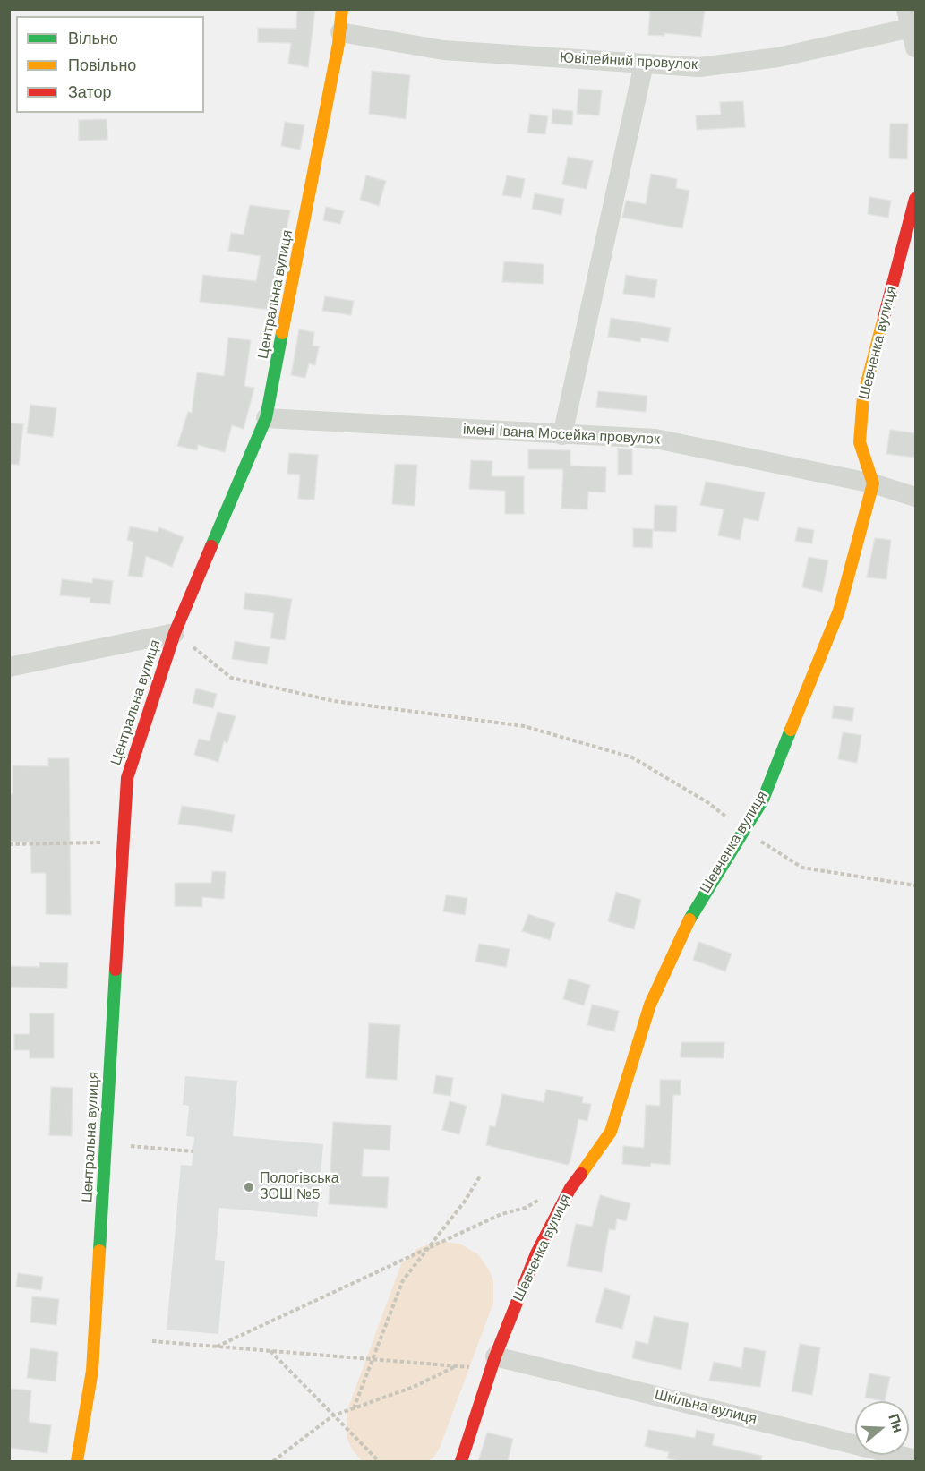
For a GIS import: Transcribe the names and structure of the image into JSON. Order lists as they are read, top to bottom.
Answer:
{
  "streets": {
    "street": [
      "Ювілейний провулок",
      "Центральна вулиця",
      "Шевченка вулиця",
      "імені Івана Мосейка провулок",
      "Шкільна вулиця"
    ]
  },
  "crossings": [
    ["Ювілейний провулок", "Центральна вулиця"],
    ["Центральна вулиця", "імені Івана Мосейка провулок"],
    ["Шевченка вулиця", "імені Івана Мосейка провулок"],
    ["Шевченка вулиця", "Шкільна вулиця"]
  ],
  "places": ["Пологівська ЗОШ №5"],
  "legend": ["Вільно", "Повільно", "Затор"],
  "north": "right"
}
